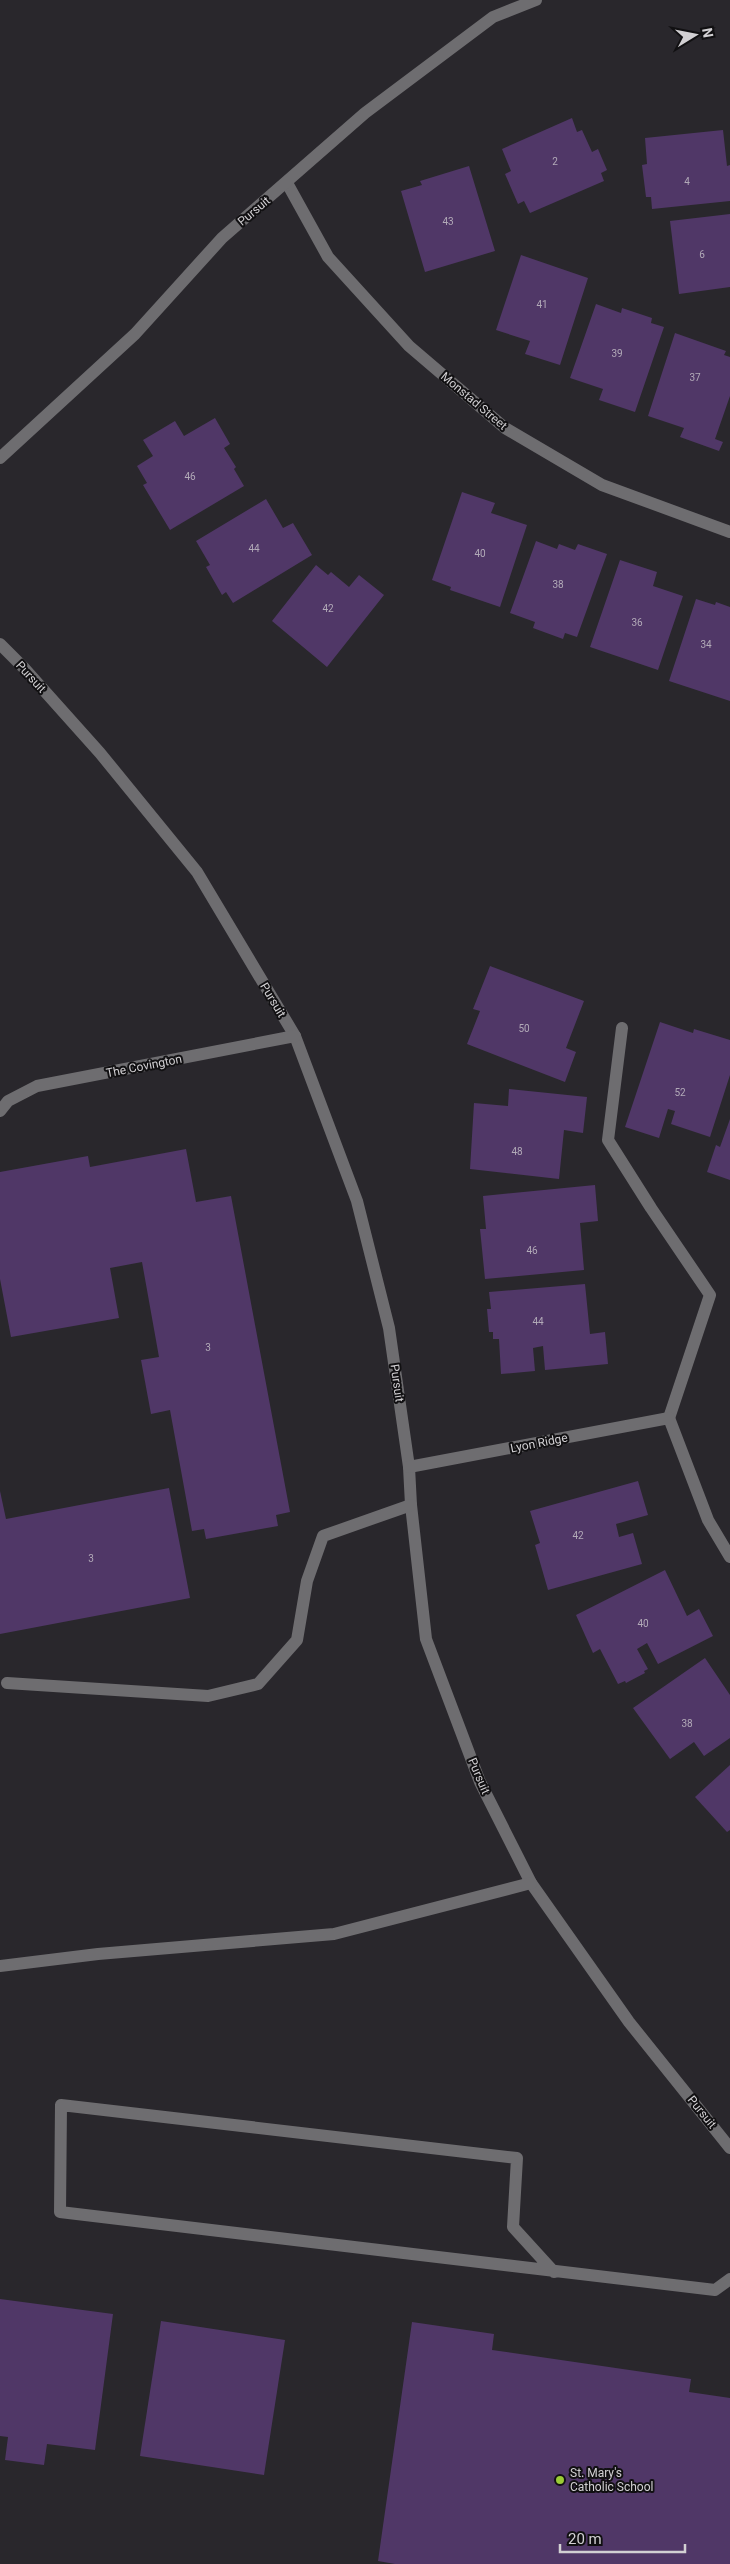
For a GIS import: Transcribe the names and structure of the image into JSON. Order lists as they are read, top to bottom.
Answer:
{
  "streets": {
    "street": [
      "Pursuit",
      "Monstad Street",
      "The Covington",
      "Lyon Ridge"
    ]
  },
  "crossings": [
    ["Pursuit", "Monstad Street"],
    ["Pursuit", "The Covington"],
    ["Pursuit", "Lyon Ridge"]
  ],
  "places": ["St. Mary's Catholic School"],
  "house_numbers": [
    "2",
    "4",
    "43",
    "6",
    "41",
    "39",
    "37",
    "46",
    "44",
    "40",
    "38",
    "42",
    "36",
    "34",
    "50",
    "52",
    "48",
    "46",
    "44",
    "3",
    "42",
    "3",
    "40",
    "38"
  ],
  "scale_bar": "20 m",
  "north": "right"
}
